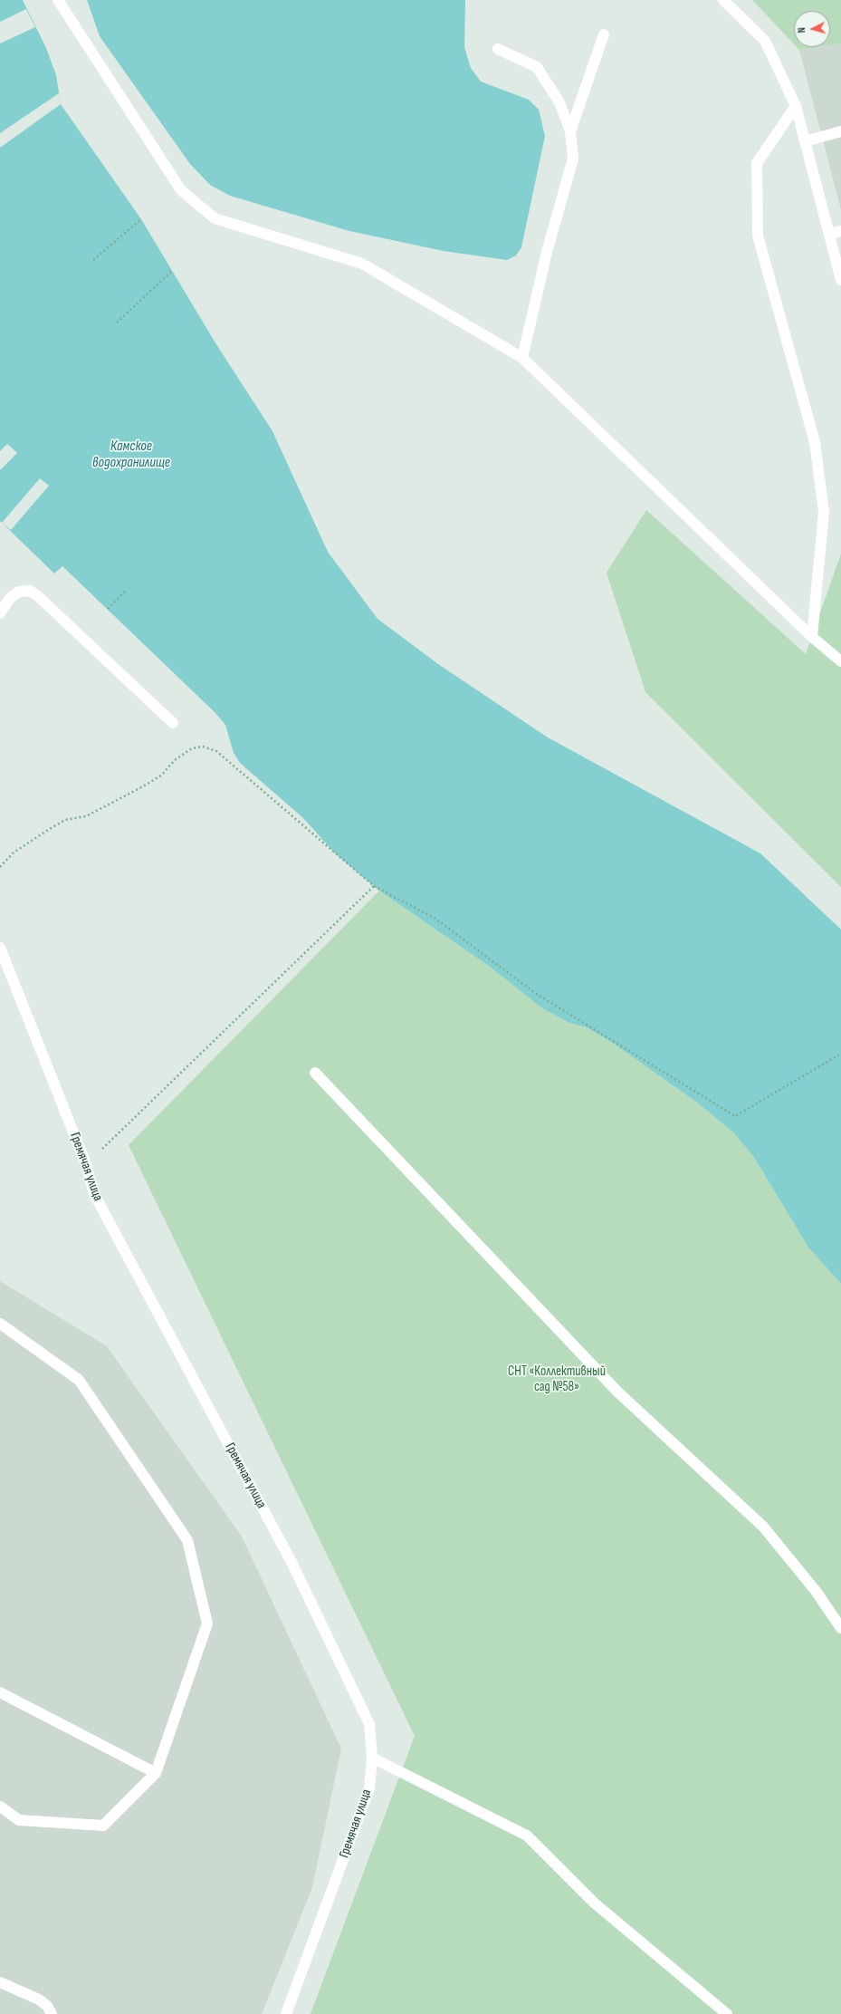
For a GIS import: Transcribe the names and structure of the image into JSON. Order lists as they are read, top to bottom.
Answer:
{
  "streets": {
    "lane": ["Гремячая улица"]
  },
  "water": ["Камское водохранилище"],
  "parks": ["СНТ «Коллективный сад №58»"],
  "north": "left"
}
